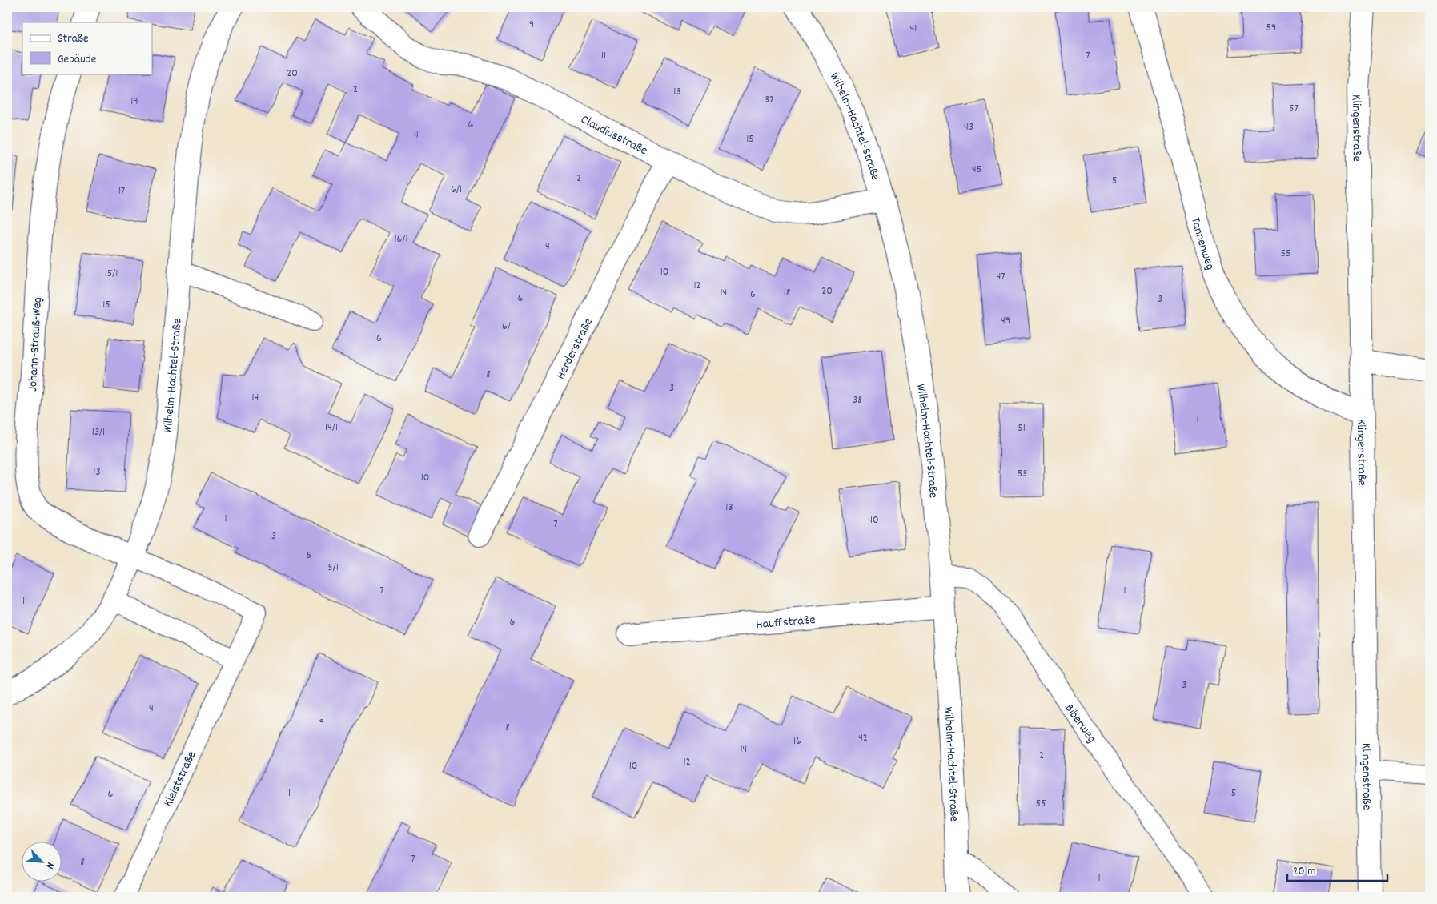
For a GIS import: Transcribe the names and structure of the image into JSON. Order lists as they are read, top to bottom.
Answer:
{
  "streets": {
    "street": [
      "Wilhelm-Hachtel-Straße",
      "Klingenstraße",
      "Claudiusstraße",
      "Tannenweg",
      "Johann-Strauß-Weg",
      "Herderstraße",
      "Hauffstraße"
    ],
    "lane": ["Biberweg", "Kleiststraße"]
  },
  "crossings": [
    ["Wilhelm-Hachtel-Straße", "Claudiusstraße"],
    ["Wilhelm-Hachtel-Straße", "Johann-Strauß-Weg"],
    ["Wilhelm-Hachtel-Straße", "Hauffstraße"],
    ["Wilhelm-Hachtel-Straße", "Biberweg"],
    ["Wilhelm-Hachtel-Straße", "Kleiststraße"],
    ["Klingenstraße", "Tannenweg"],
    ["Claudiusstraße", "Herderstraße"],
    ["Johann-Strauß-Weg", "Kleiststraße"]
  ],
  "house_numbers": [
    "9",
    "59",
    "41",
    "11",
    "7",
    "20",
    "2",
    "13",
    "32",
    "19",
    "57",
    "6",
    "43",
    "4",
    "15",
    "45",
    "2",
    "5",
    "6/1",
    "17",
    "16/1",
    "4",
    "55",
    "10",
    "15/1",
    "47",
    "12",
    "20",
    "14",
    "18",
    "16",
    "6",
    "3",
    "15",
    "49",
    "6/1",
    "16",
    "8",
    "3",
    "14",
    "38",
    "1",
    "14/1",
    "51",
    "13/1",
    "13",
    "53",
    "10",
    "13",
    "1",
    "40",
    "7",
    "3",
    "5",
    "5/1",
    "7",
    "1",
    "11",
    "6",
    "3",
    "4",
    "9",
    "8",
    "42",
    "16",
    "14",
    "2",
    "12",
    "10",
    "11",
    "5",
    "6",
    "55",
    "7",
    "8",
    "1"
  ],
  "legend": ["Straße", "Gebäude"],
  "scale_bar": "20 m",
  "north": "bottom right"
}
